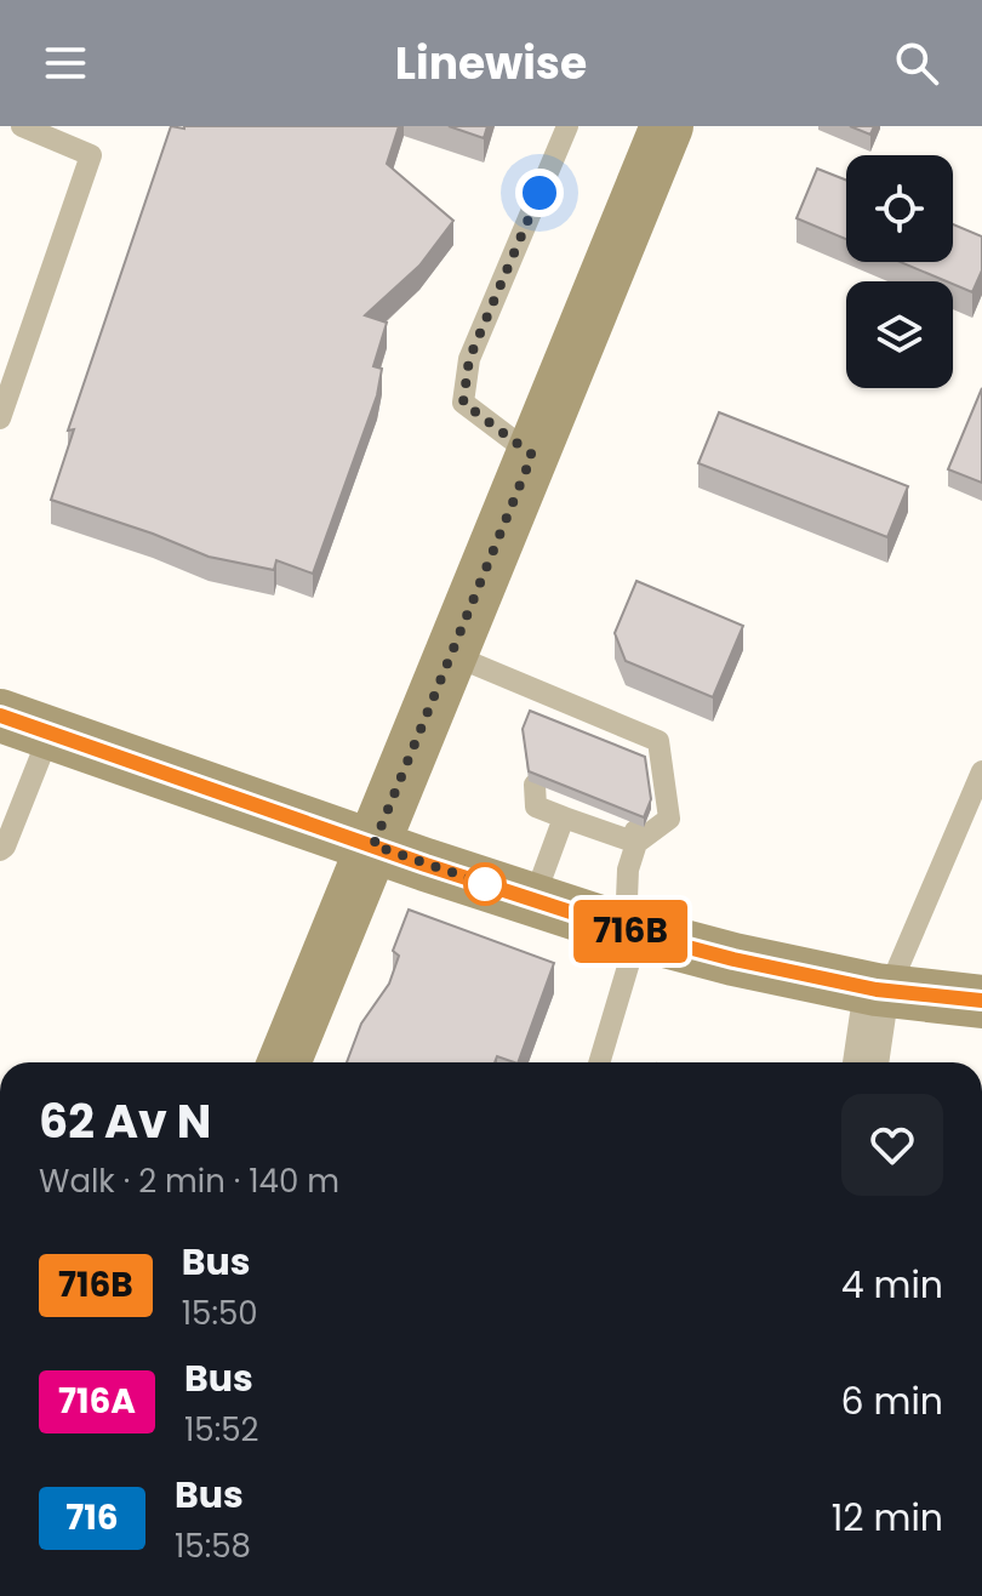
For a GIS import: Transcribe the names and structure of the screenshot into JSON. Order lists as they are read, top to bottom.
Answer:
{
  "lines": ["bus line 716B"],
  "page": {
    "header": "Linewise",
    "on_map": "716B",
    "heading": ["62 Av N", "Walk · 2 min · 140 m"],
    "list": [
      {
        "mark": "716B",
        "name": "Bus",
        "note": "15:50",
        "value": "4 min"
      },
      {
        "mark": "716A",
        "name": "Bus",
        "note": "15:52",
        "value": "6 min"
      },
      {
        "mark": "716",
        "name": "Bus",
        "note": "15:58",
        "value": "12 min"
      }
    ]
  }
}
